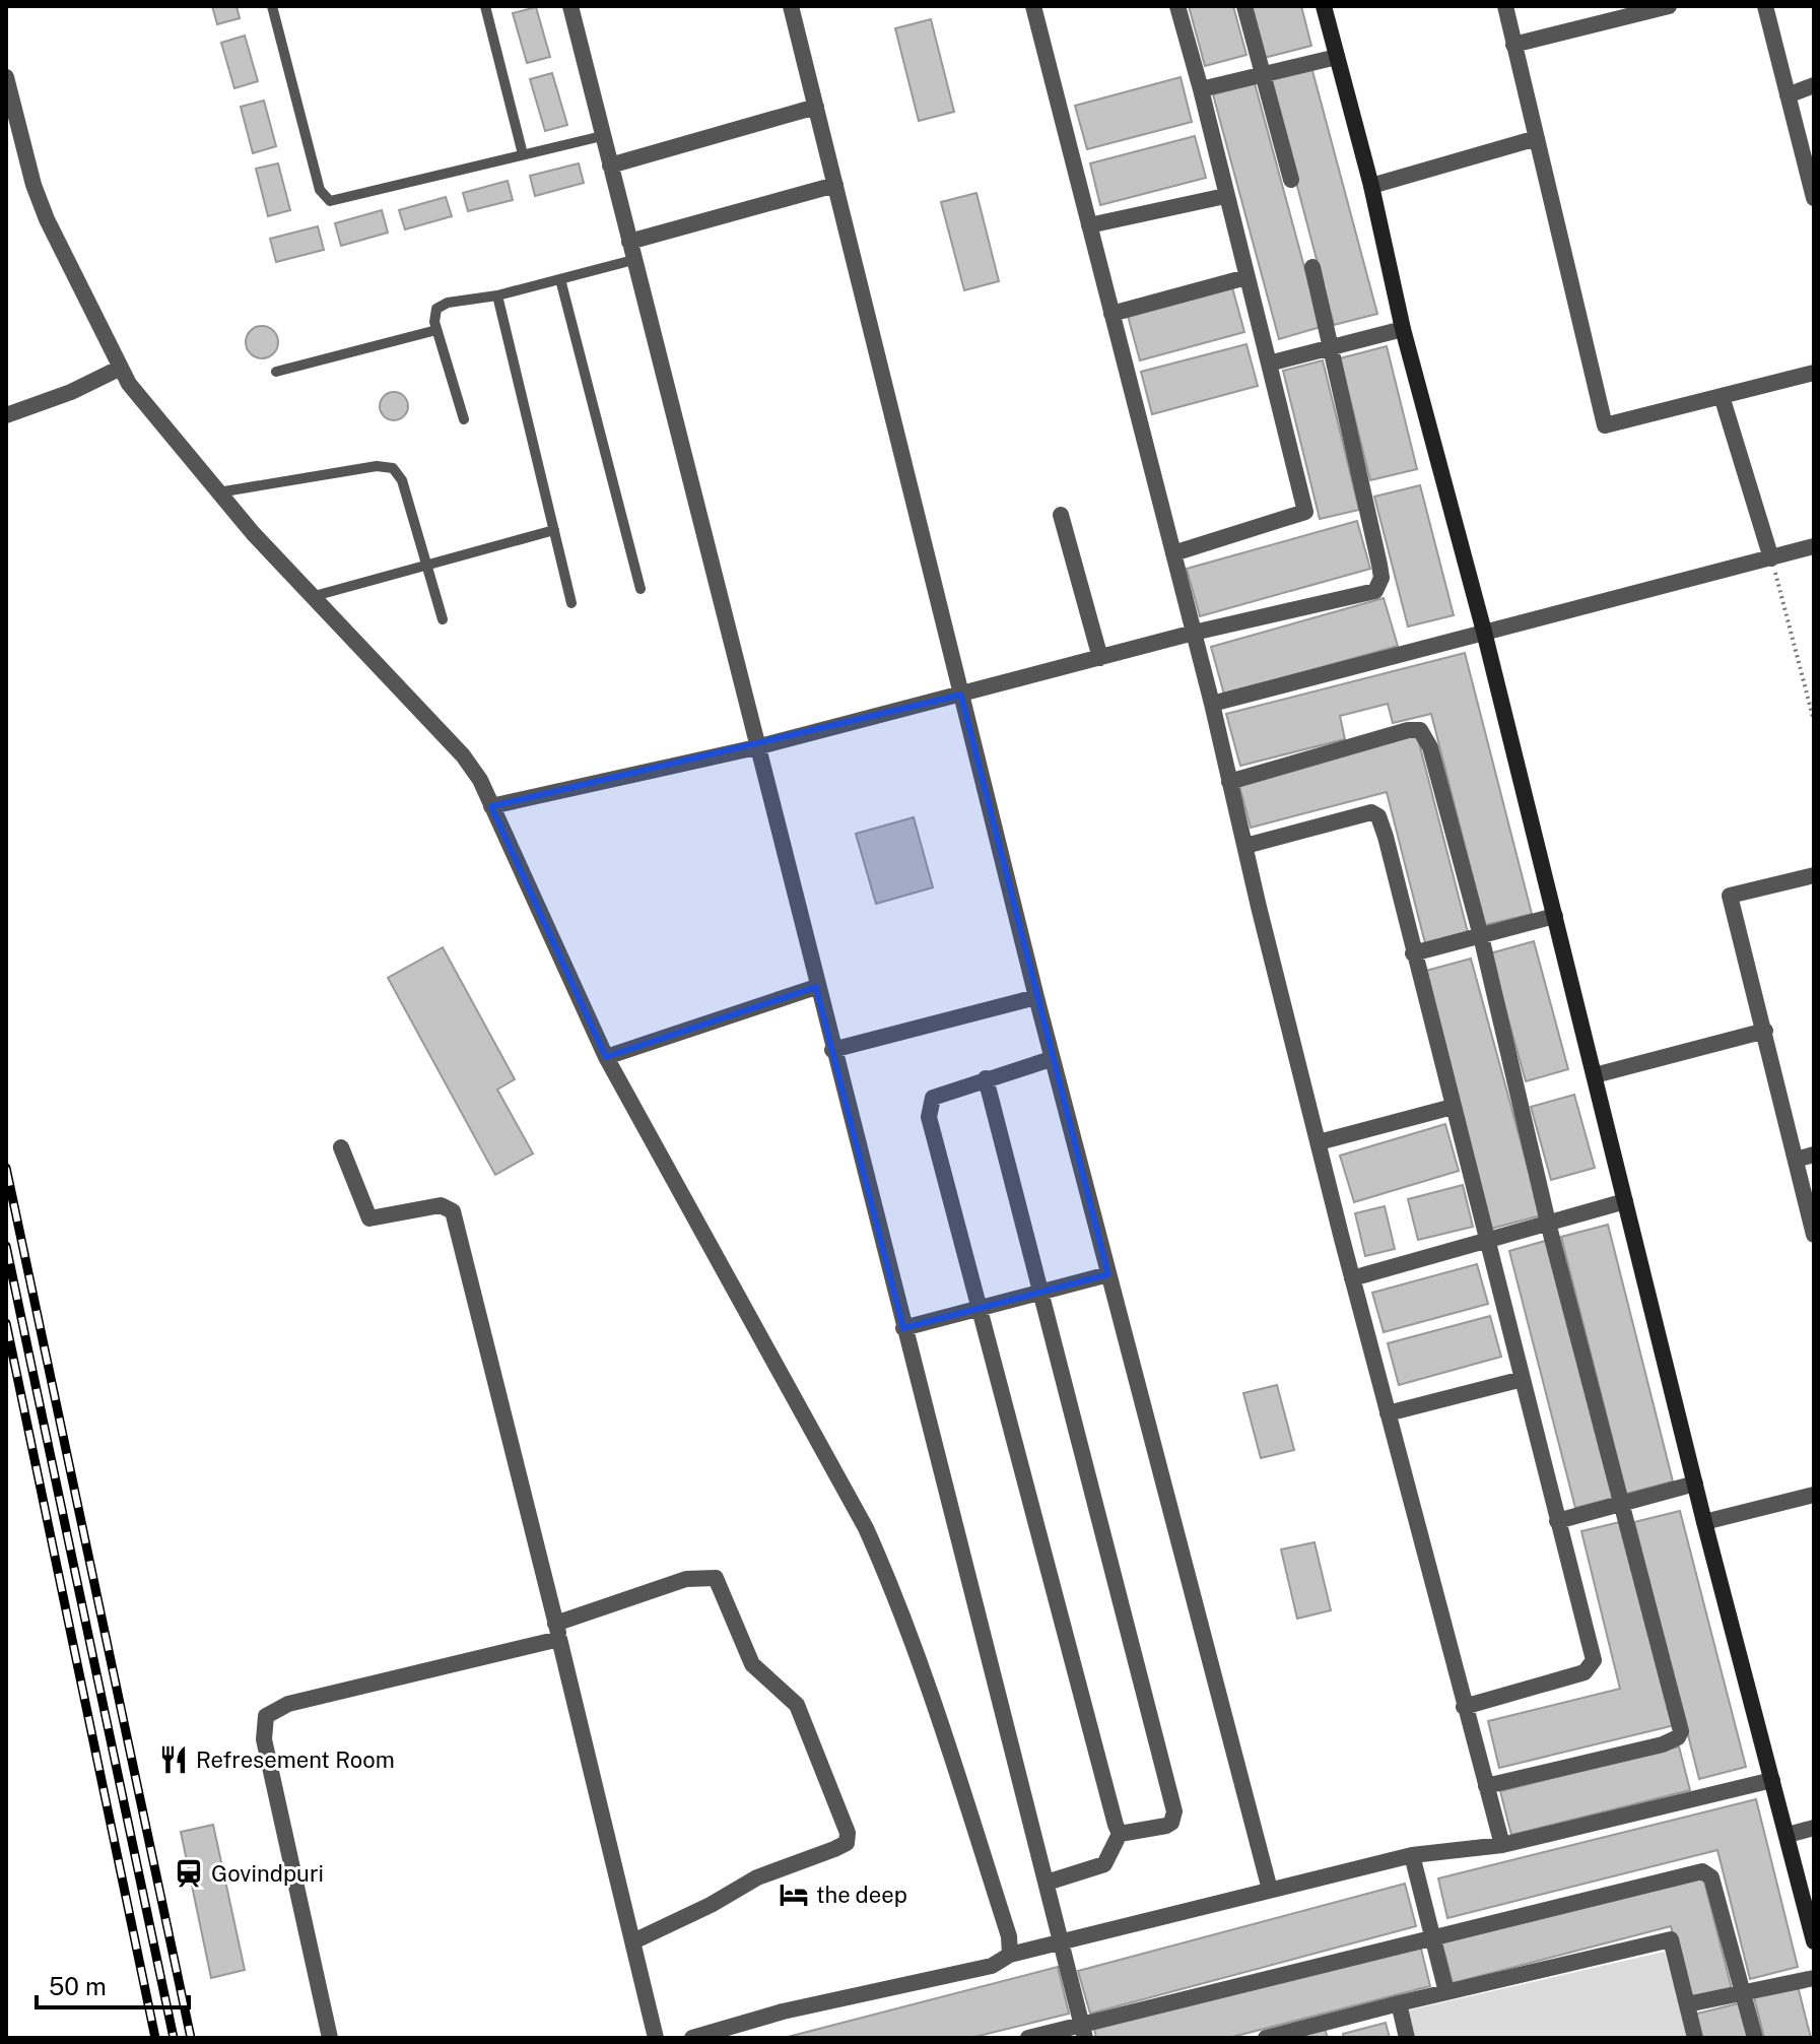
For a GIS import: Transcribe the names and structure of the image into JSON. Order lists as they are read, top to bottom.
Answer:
{
  "places": {
    "restaurant": ["Refresement Room"],
    "station": ["Govindpuri"],
    "hotel": ["the deep"]
  },
  "scale_bar": "50 m"
}
